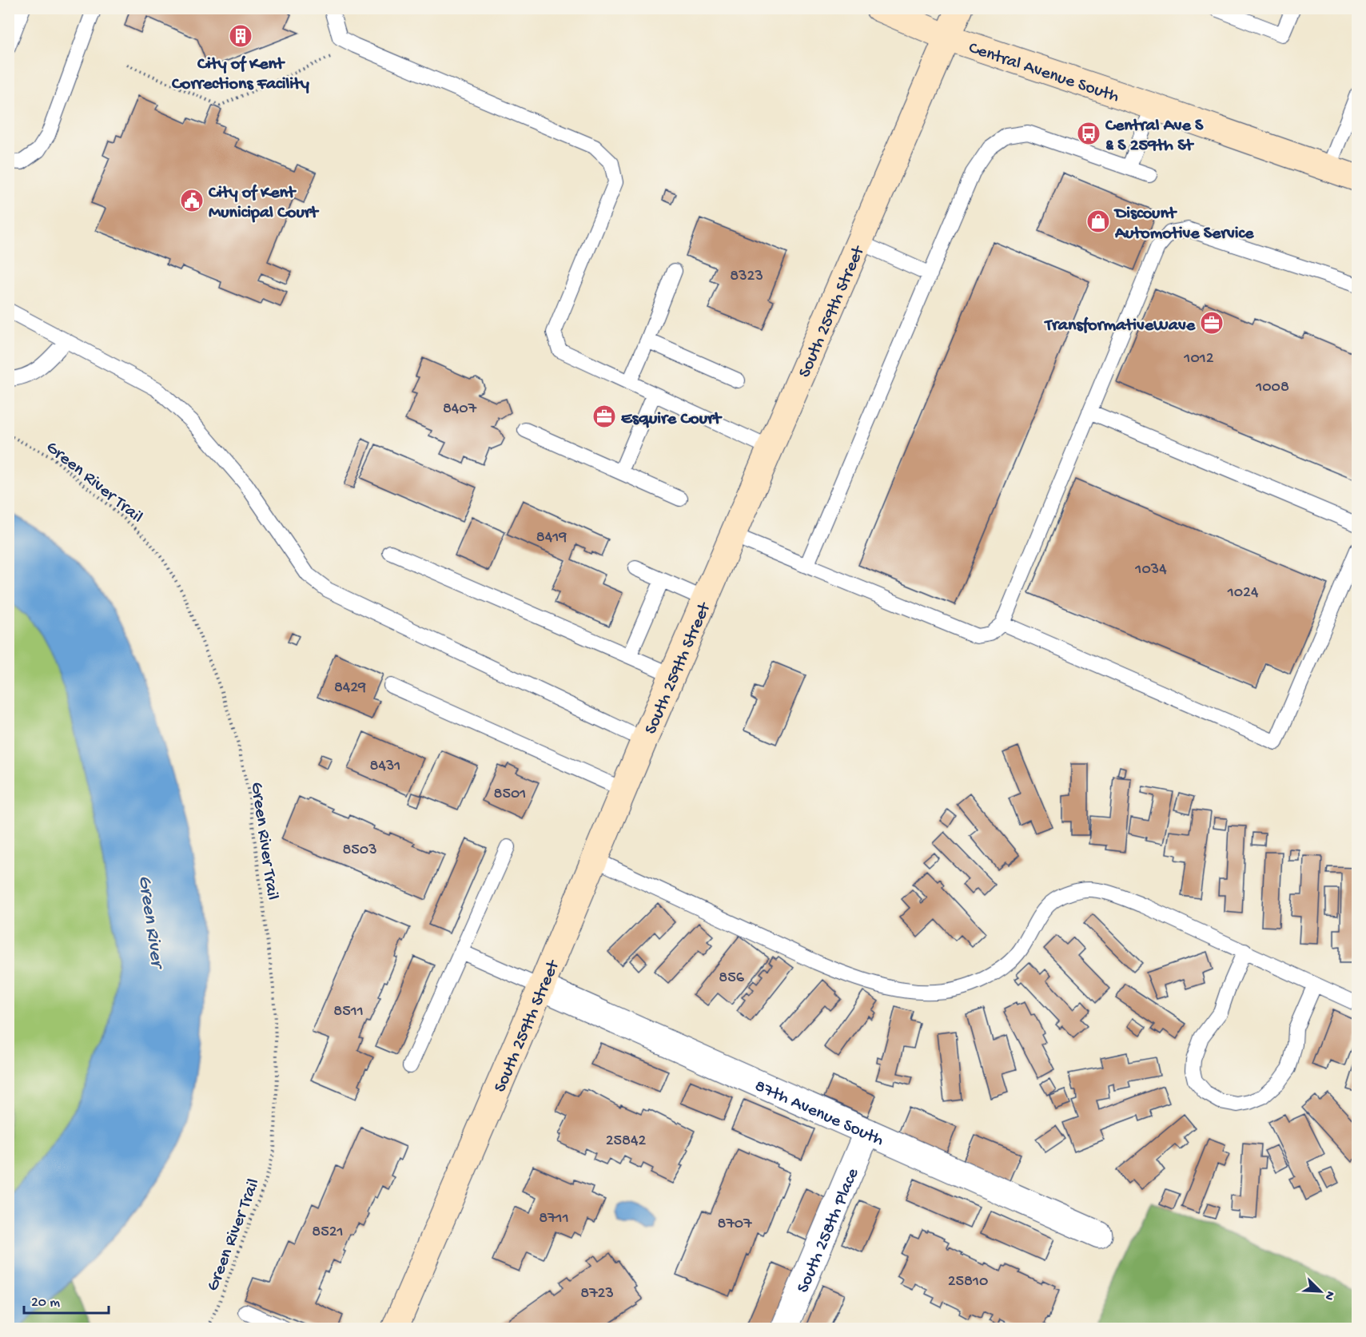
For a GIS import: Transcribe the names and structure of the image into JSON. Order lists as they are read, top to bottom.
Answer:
{
  "streets": {
    "street": [
      "Central Avenue South",
      "South 259th Street",
      "87th Avenue South",
      "South 258th Place"
    ],
    "path": ["Green River Trail"]
  },
  "crossings": [
    ["Central Avenue South", "South 259th Street"],
    ["South 259th Street", "87th Avenue South"],
    ["87th Avenue South", "South 258th Place"]
  ],
  "water": ["Green River"],
  "places": {
    "building": ["City of Kent Corrections Facility"],
    "bus stop": ["Central Ave S & S 259th St"],
    "public building": ["City of Kent Municipal Court"],
    "shop": ["Discount Automotive Service"],
    "office": ["TransformativeWave", "Esquire Court"]
  },
  "house_numbers": [
    "8323",
    "1012",
    "1008",
    "8407",
    "8419",
    "1034",
    "1024",
    "8429",
    "8431",
    "8501",
    "8503",
    "856",
    "8511",
    "25842",
    "8711",
    "8707",
    "8521",
    "25810",
    "8723"
  ],
  "scale_bar": "20 m",
  "north": "bottom right"
}
